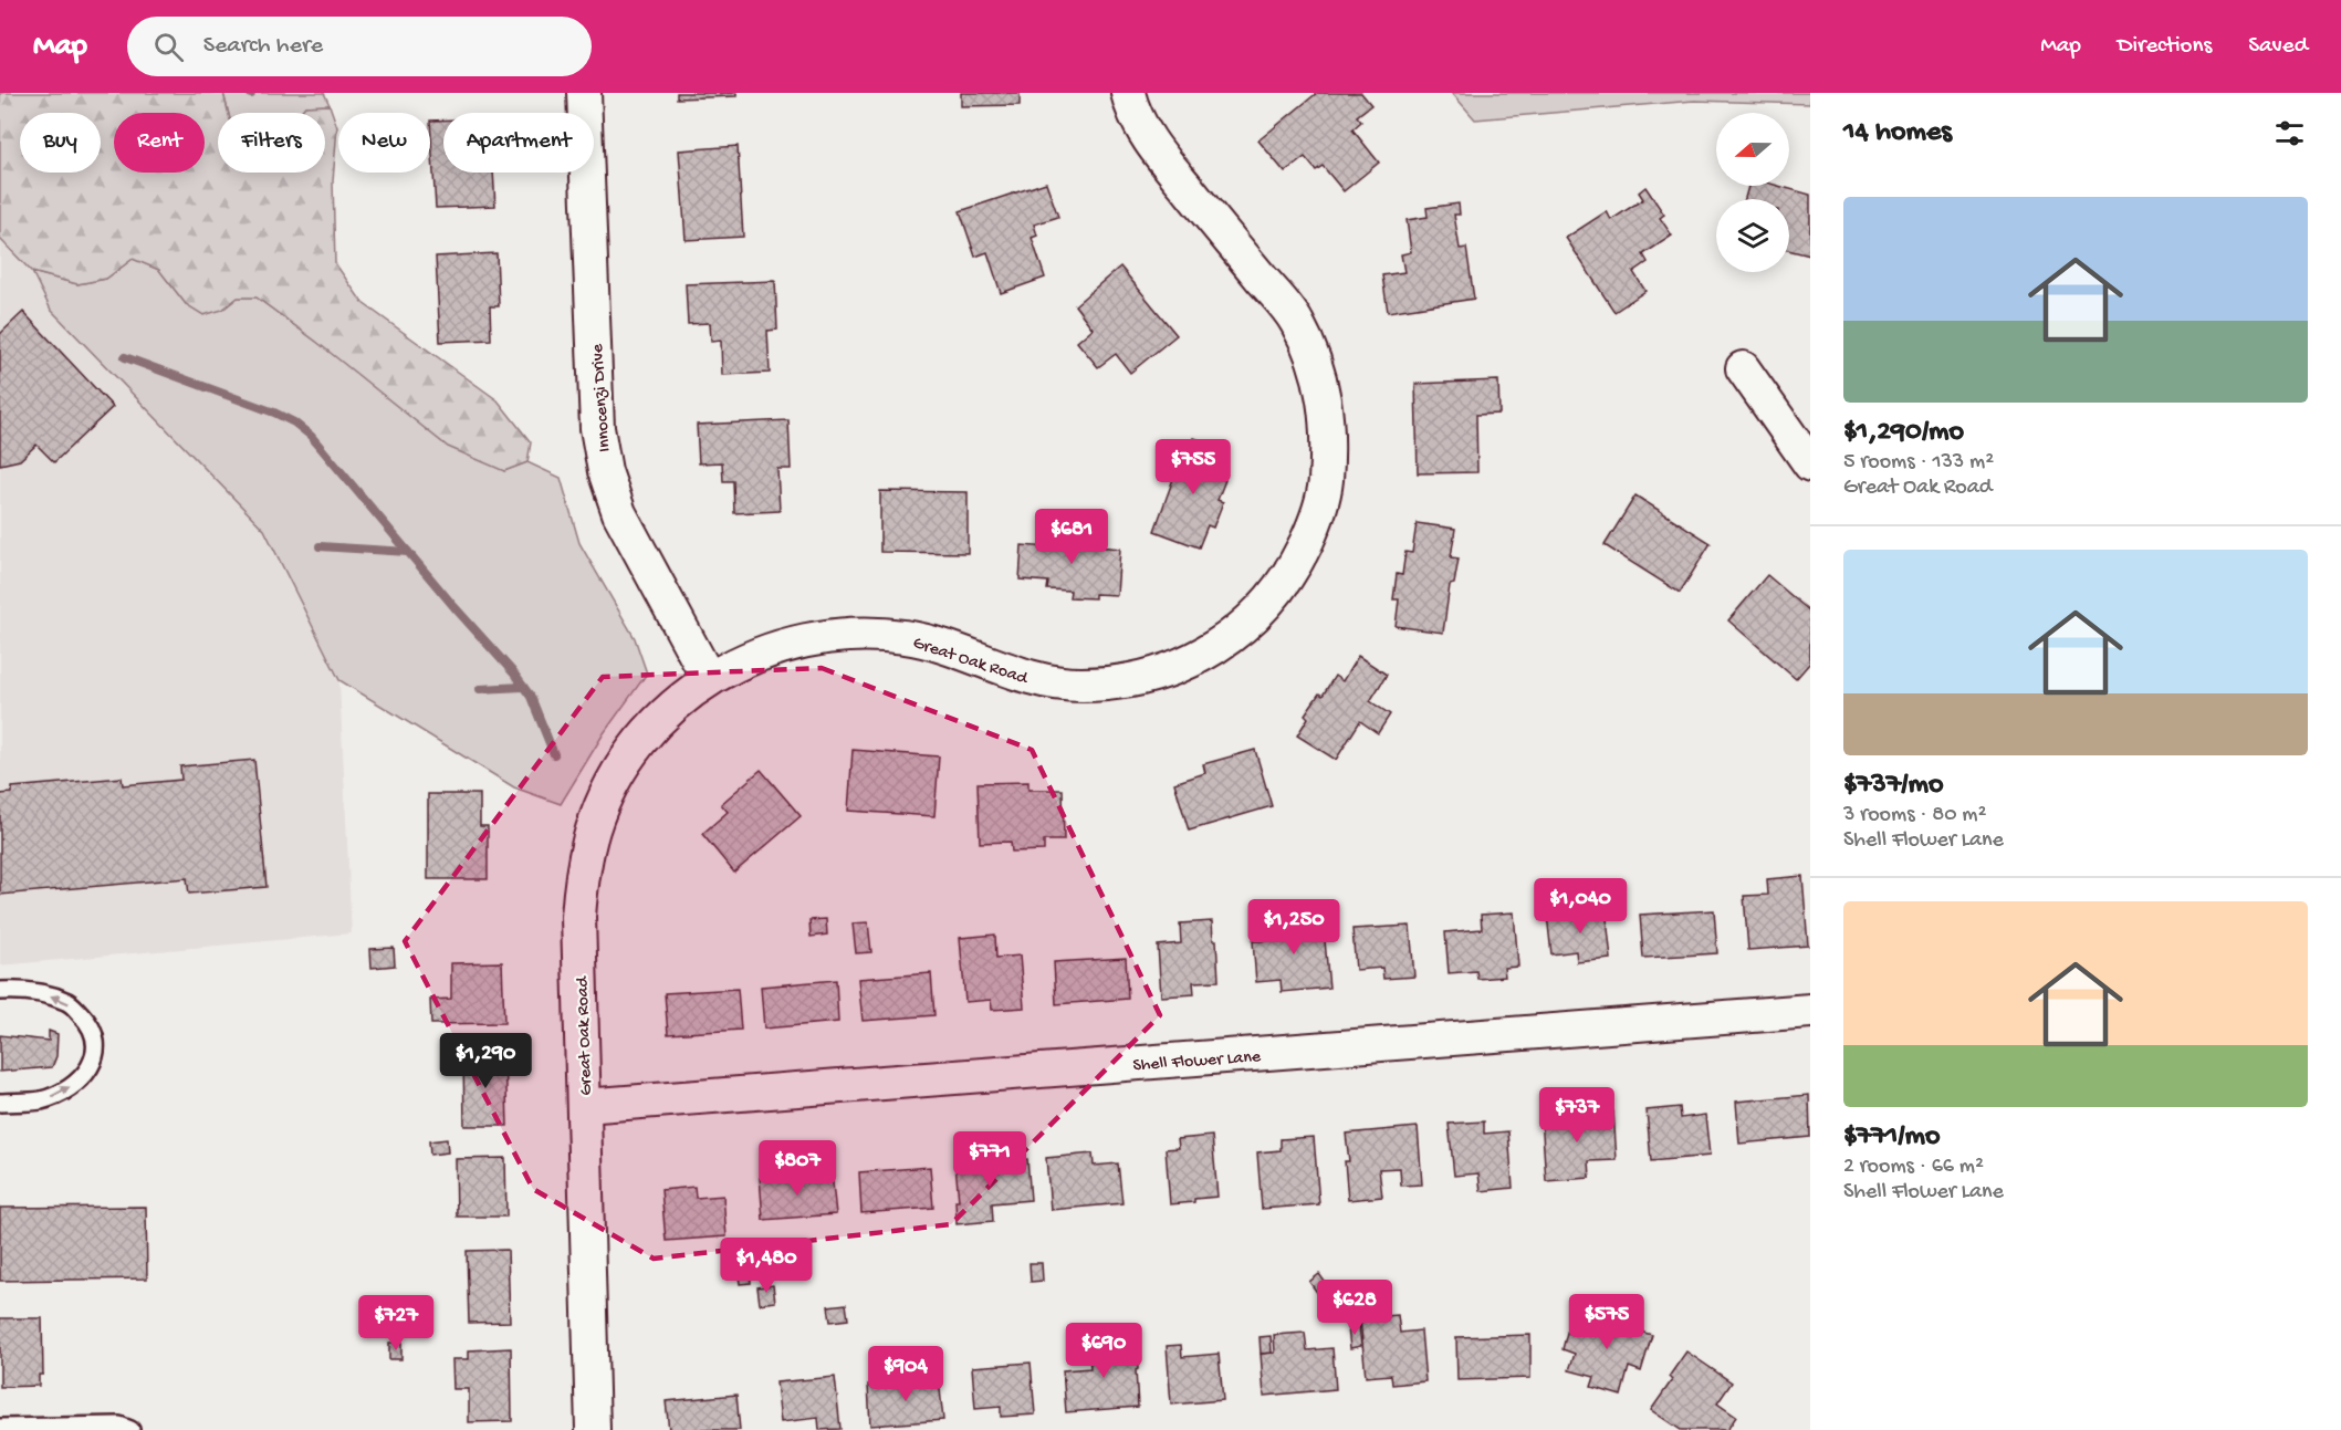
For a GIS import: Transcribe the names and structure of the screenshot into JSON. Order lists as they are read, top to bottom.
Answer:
{
  "streets": {
    "street": ["Innocenzi Drive", "Great Oak Road", "Shell Flower Lane"]
  },
  "crossings": [
    ["Innocenzi Drive", "Great Oak Road"],
    ["Great Oak Road", "Shell Flower Lane"]
  ],
  "north": "left",
  "page": {
    "header": "Map",
    "search": "Search here",
    "nav": ["Map", "Directions", "Saved"],
    "heading": "14 homes",
    "chip": [
      "Buy",
      "Rent",
      "Filters",
      "New",
      "Apartment"
    ],
    "list": [
      {
        "name": "$1,290/mo",
        "note": "5 rooms · 133 m² · Great Oak Road"
      },
      {
        "name": "$737/mo",
        "note": "3 rooms · 80 m² · Shell Flower Lane"
      },
      {
        "name": "$771/mo",
        "note": "2 rooms · 66 m² · Shell Flower Lane"
      }
    ],
    "price": [
      "$755",
      "$681",
      "$1,040",
      "$1,250",
      "$1,290",
      "$737",
      "$771",
      "$807",
      "$1,480",
      "$628",
      "$575",
      "$727",
      "$690",
      "$904"
    ]
  }
}
